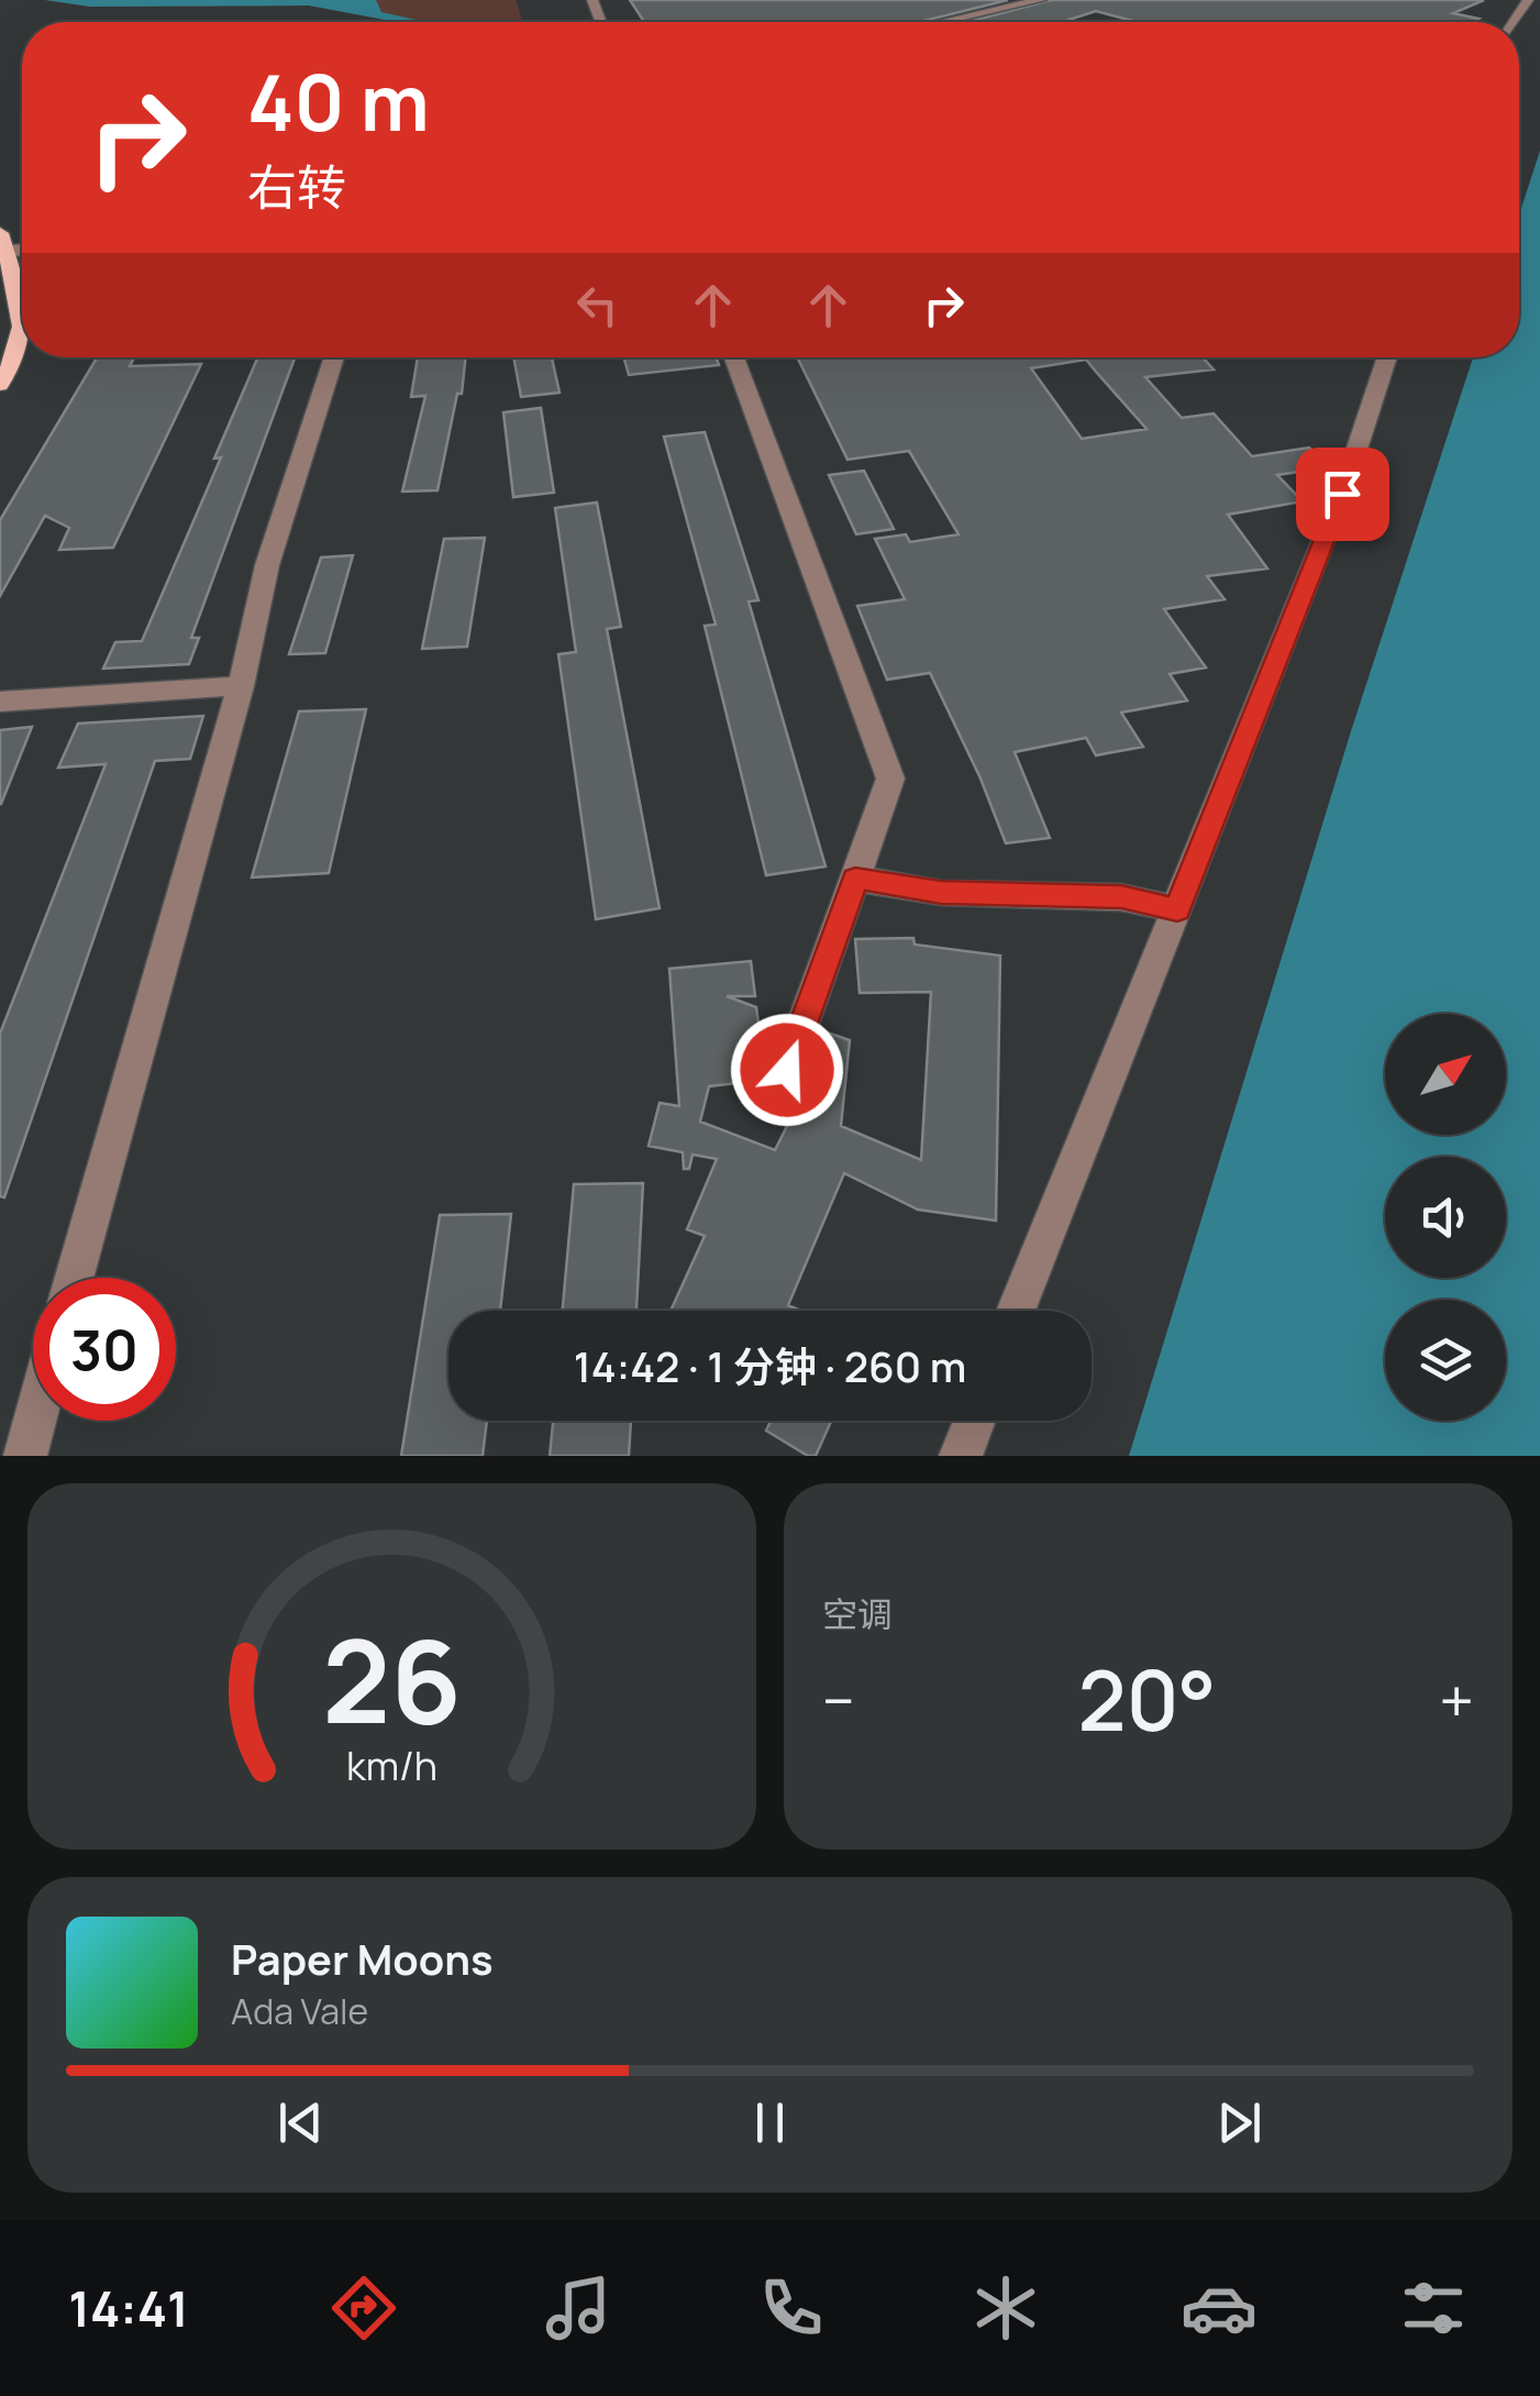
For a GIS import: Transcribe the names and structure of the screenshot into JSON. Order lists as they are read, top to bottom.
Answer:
{
  "north": "top right",
  "page": {
    "turn": ["40 m", "右转"],
    "limit": "30",
    "trip": "14:42 · 1 分钟 · 260 m",
    "tile": "空调",
    "heat": ["−", "20°", "+"],
    "song": ["Paper Moons", "Ada Vale"],
    "tabs": "14:41",
    "gauge": ["26", "km/h"]
  }
}
